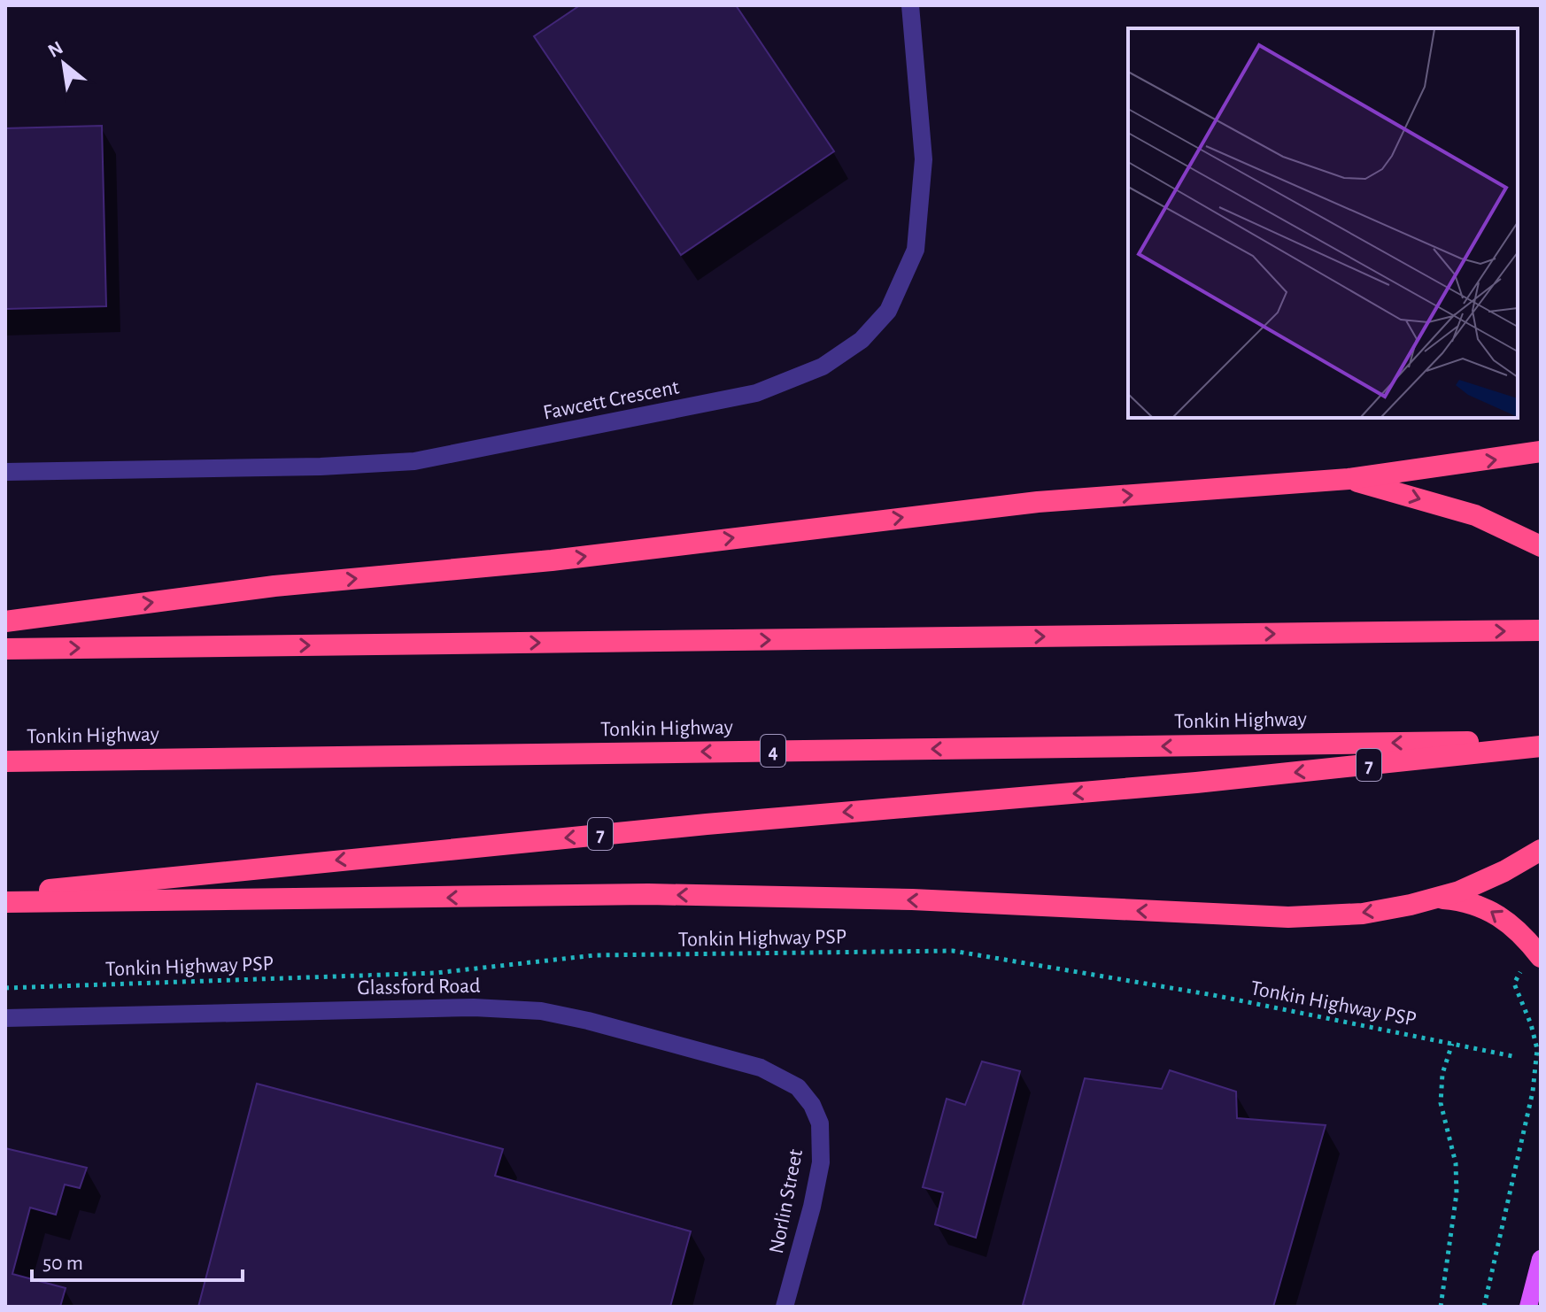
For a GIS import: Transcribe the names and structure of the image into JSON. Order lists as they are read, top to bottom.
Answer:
{
  "streets": {
    "highway": ["Tonkin Highway", "4", "7"],
    "street": ["Fawcett Crescent", "Glassford Road", "Norlin Street"],
    "path": ["Tonkin Highway PSP"]
  },
  "crossings": [
    ["Glassford Road", "Norlin Street"]
  ],
  "scale_bar": "50 m",
  "north": "top left"
}
